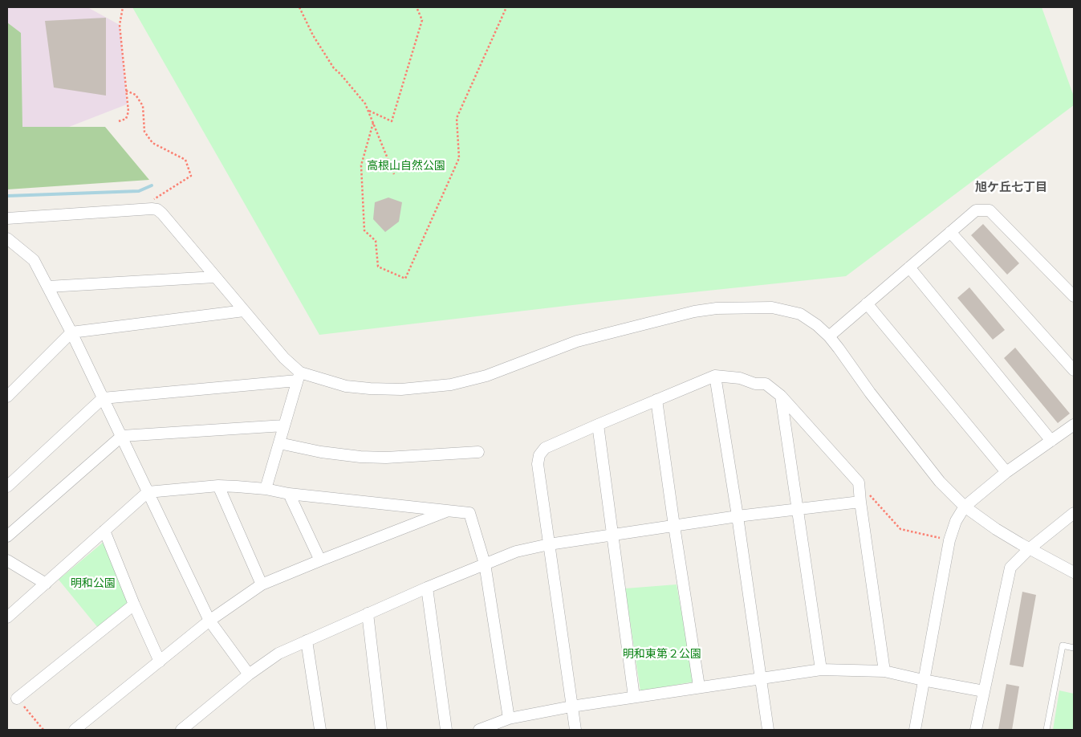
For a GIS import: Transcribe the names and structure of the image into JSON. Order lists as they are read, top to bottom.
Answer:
{
  "districts": ["旭ケ丘七丁目"],
  "parks": ["高根山自然公園", "明和公園", "明和東第２公園"]
}
